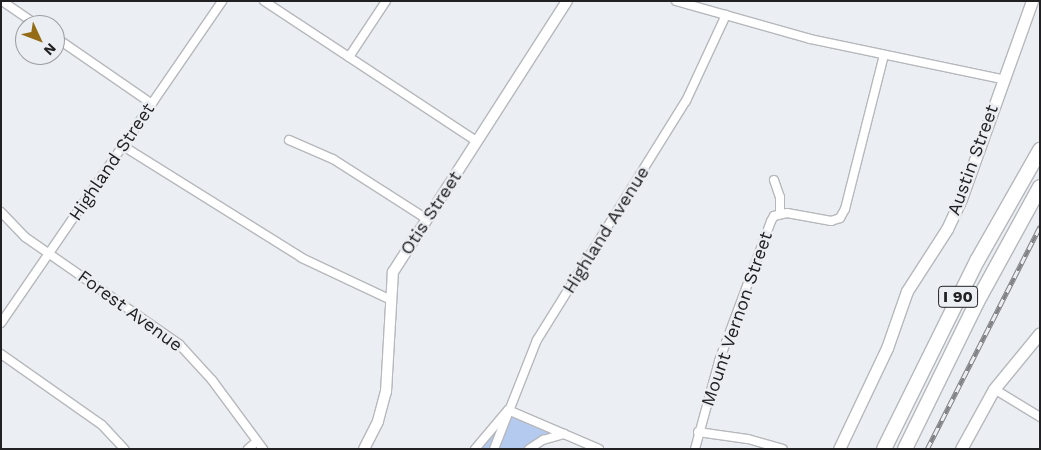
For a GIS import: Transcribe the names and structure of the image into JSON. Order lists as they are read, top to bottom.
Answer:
{
  "streets": {
    "highway": ["I 90"],
    "main road": ["Austin Street"],
    "street": [
      "Highland Street",
      "Otis Street",
      "Highland Avenue",
      "Forest Avenue",
      "Mount Vernon Street"
    ]
  },
  "crossings": [
    ["Highland Street", "Forest Avenue"]
  ],
  "north": "bottom right"
}
